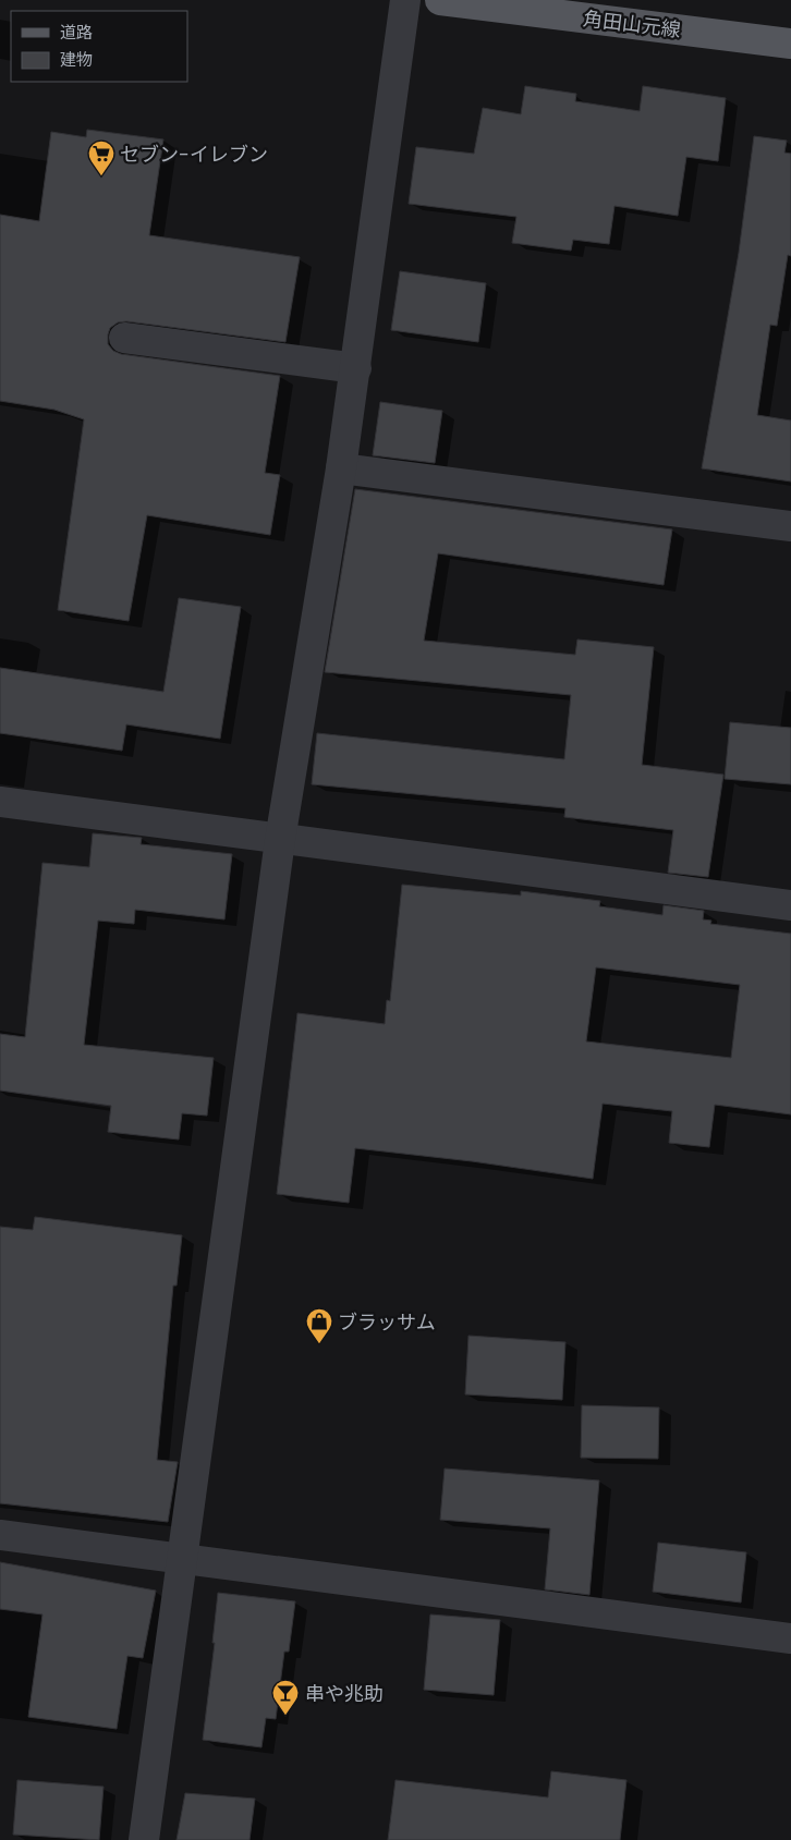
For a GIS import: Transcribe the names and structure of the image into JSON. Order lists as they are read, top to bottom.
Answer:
{
  "streets": {
    "main road": ["角田山元線"]
  },
  "places": {
    "supermarket": ["セブン-イレブン"],
    "shop": ["ブラッサム"],
    "bar": ["串や兆助"]
  },
  "legend": ["道路", "建物"]
}
